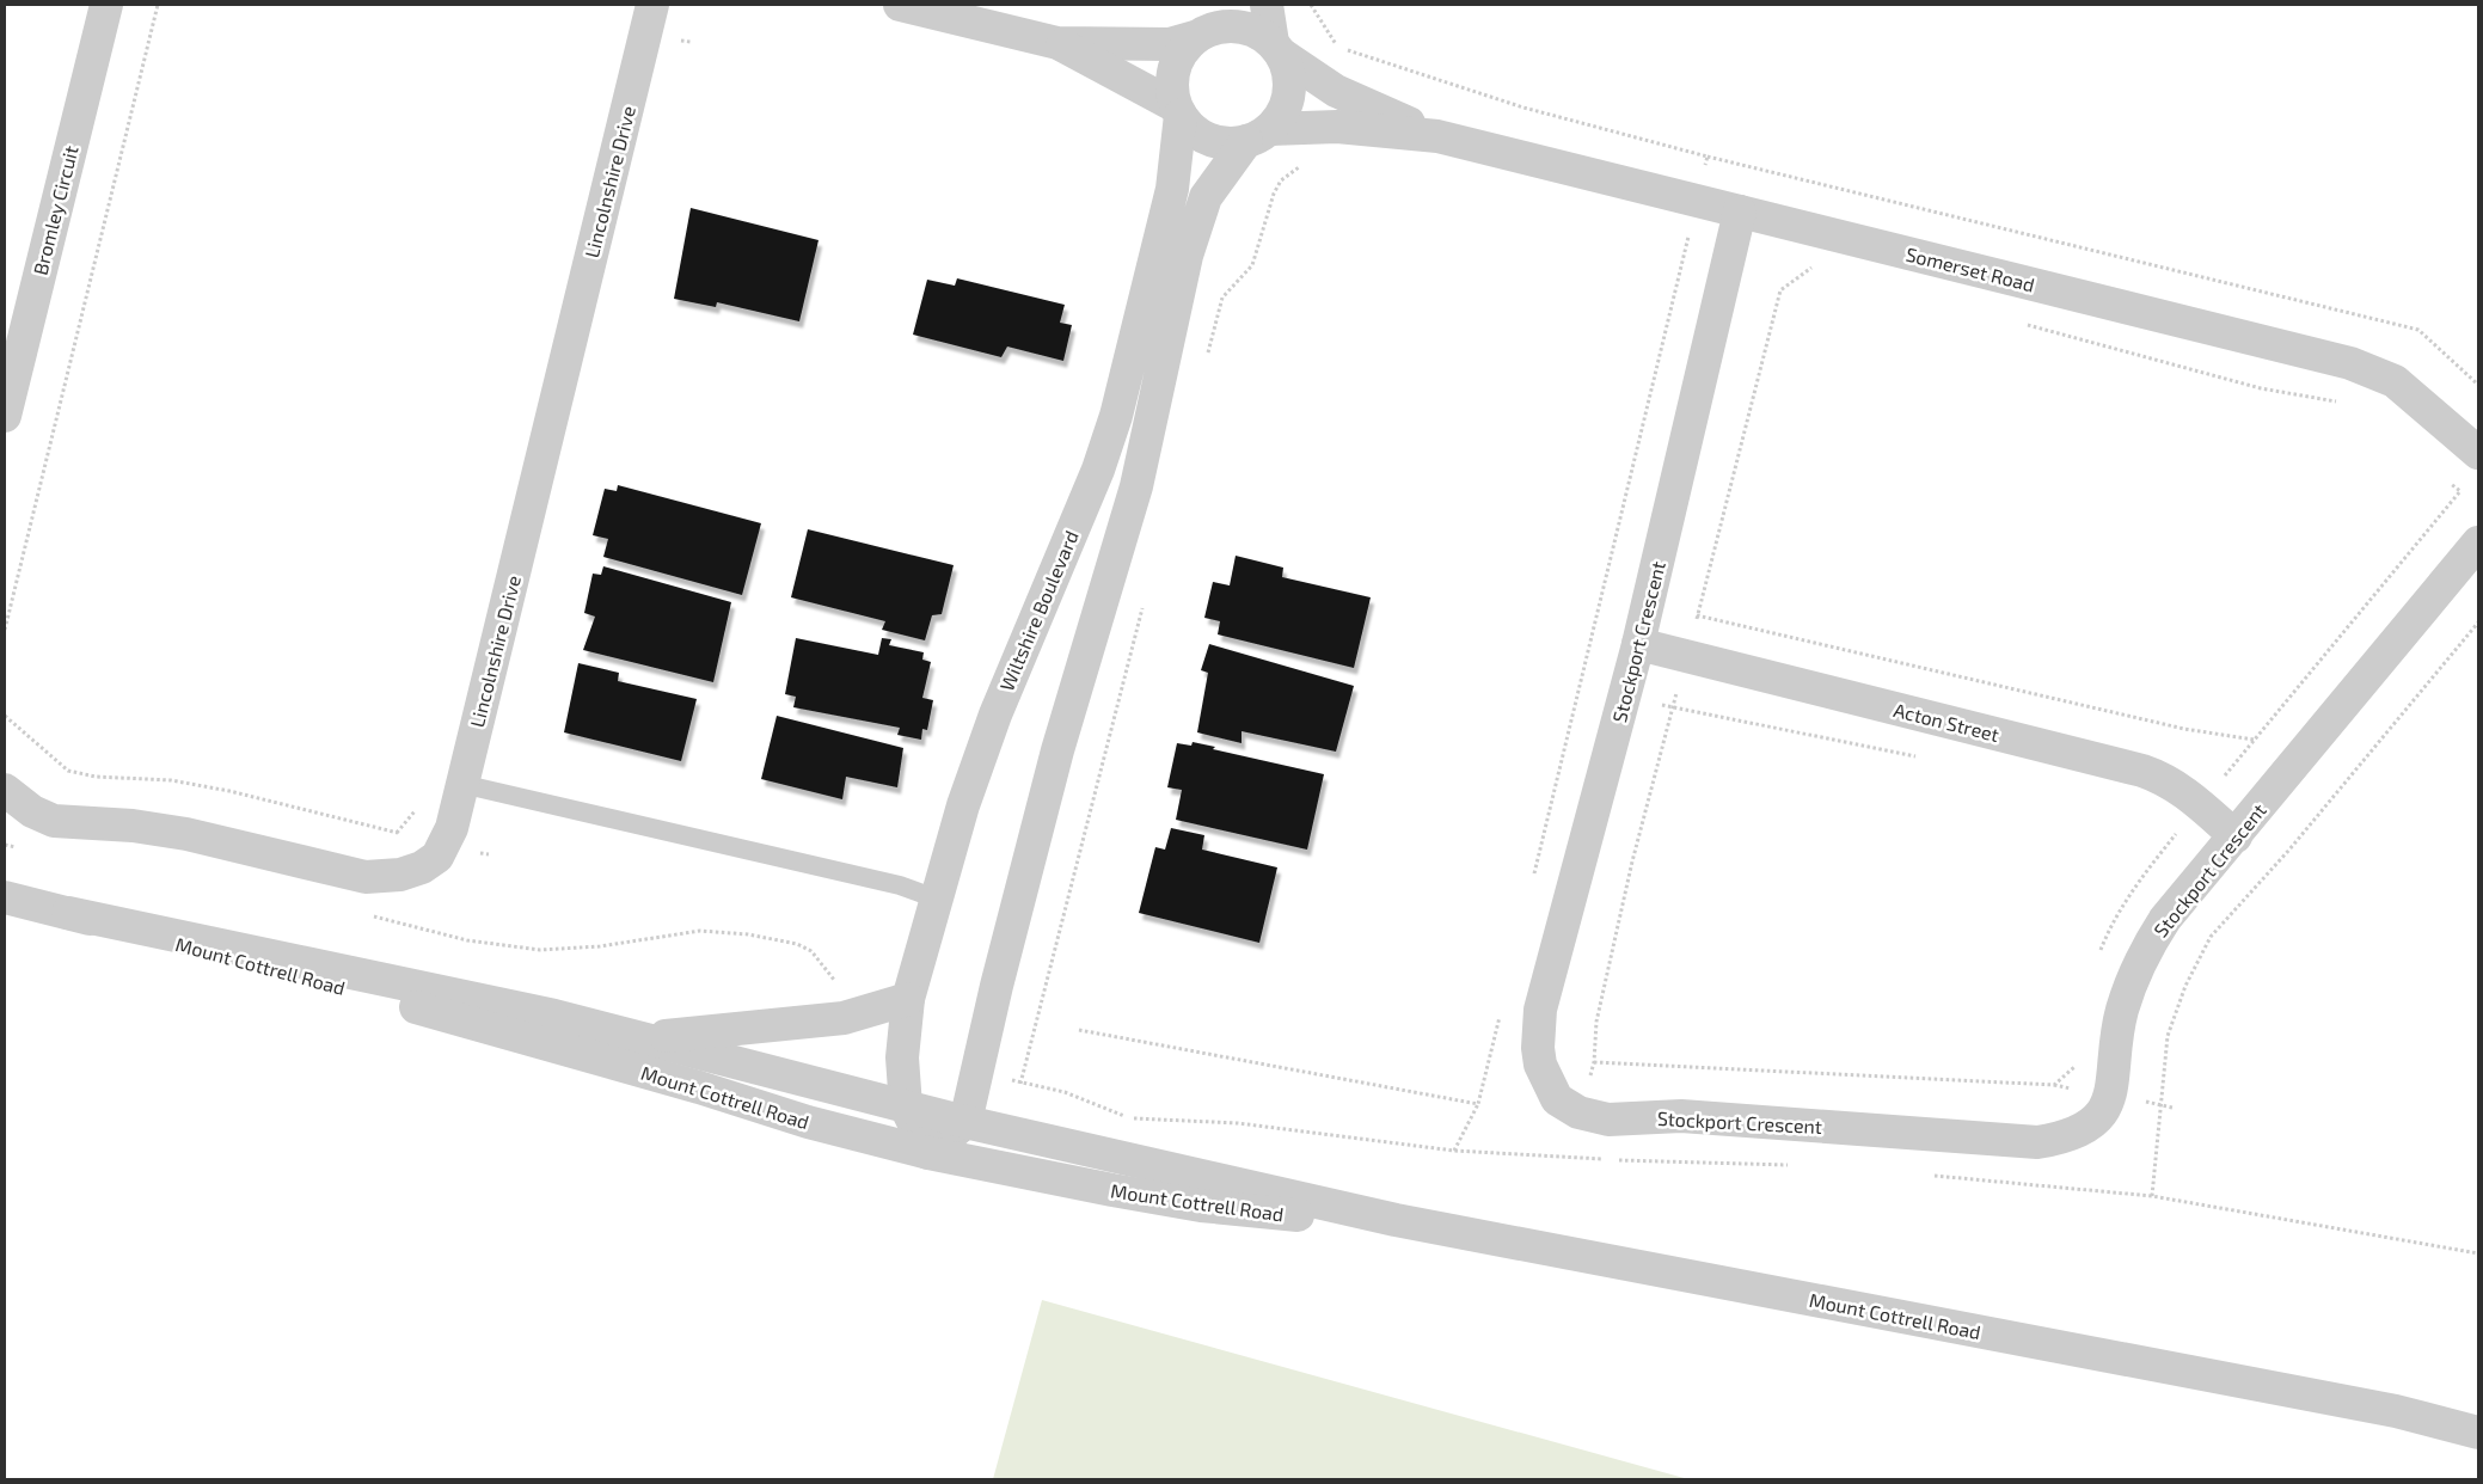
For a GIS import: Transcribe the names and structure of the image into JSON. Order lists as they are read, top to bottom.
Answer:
{
  "streets": {
    "street": [
      "Lincolnshire Drive",
      "Bromley Circuit",
      "Somerset Road",
      "Wiltshire Boulevard",
      "Stockport Crescent",
      "Acton Street",
      "Mount Cottrell Road"
    ]
  },
  "crossings": [
    ["Somerset Road", "Wiltshire Boulevard"],
    ["Somerset Road", "Stockport Crescent"],
    ["Wiltshire Boulevard", "Mount Cottrell Road"],
    ["Stockport Crescent", "Acton Street"]
  ]
}
